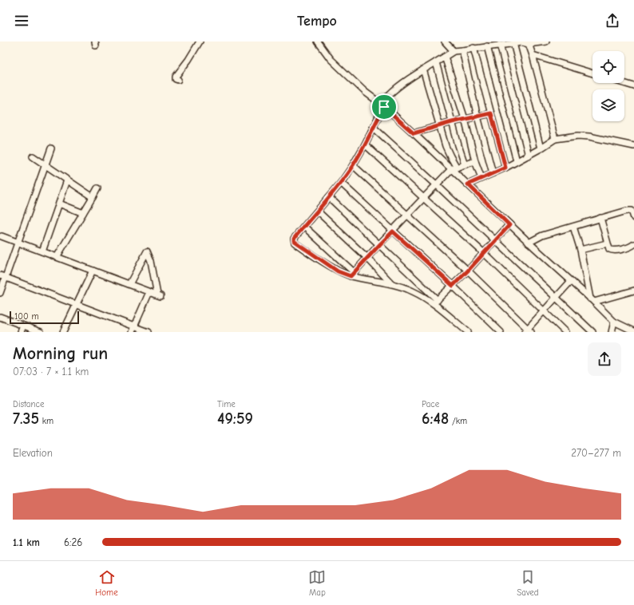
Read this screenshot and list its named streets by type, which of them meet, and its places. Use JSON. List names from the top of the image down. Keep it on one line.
{"scale_bar":"100 m","page":{"header":"Tempo","scale":"100 m","heading":["Morning run","07:03 · 7 × 1.1 km"],"stats":[["Distance","7.35 km"],["Time","49:59"],["Pace","6:48 /km"]],"chart":["Elevation","270–277 m"],"list":[{"name":"1.1 km","note":"6:26"}],"tabs":["Home","Map","Saved"]}}
